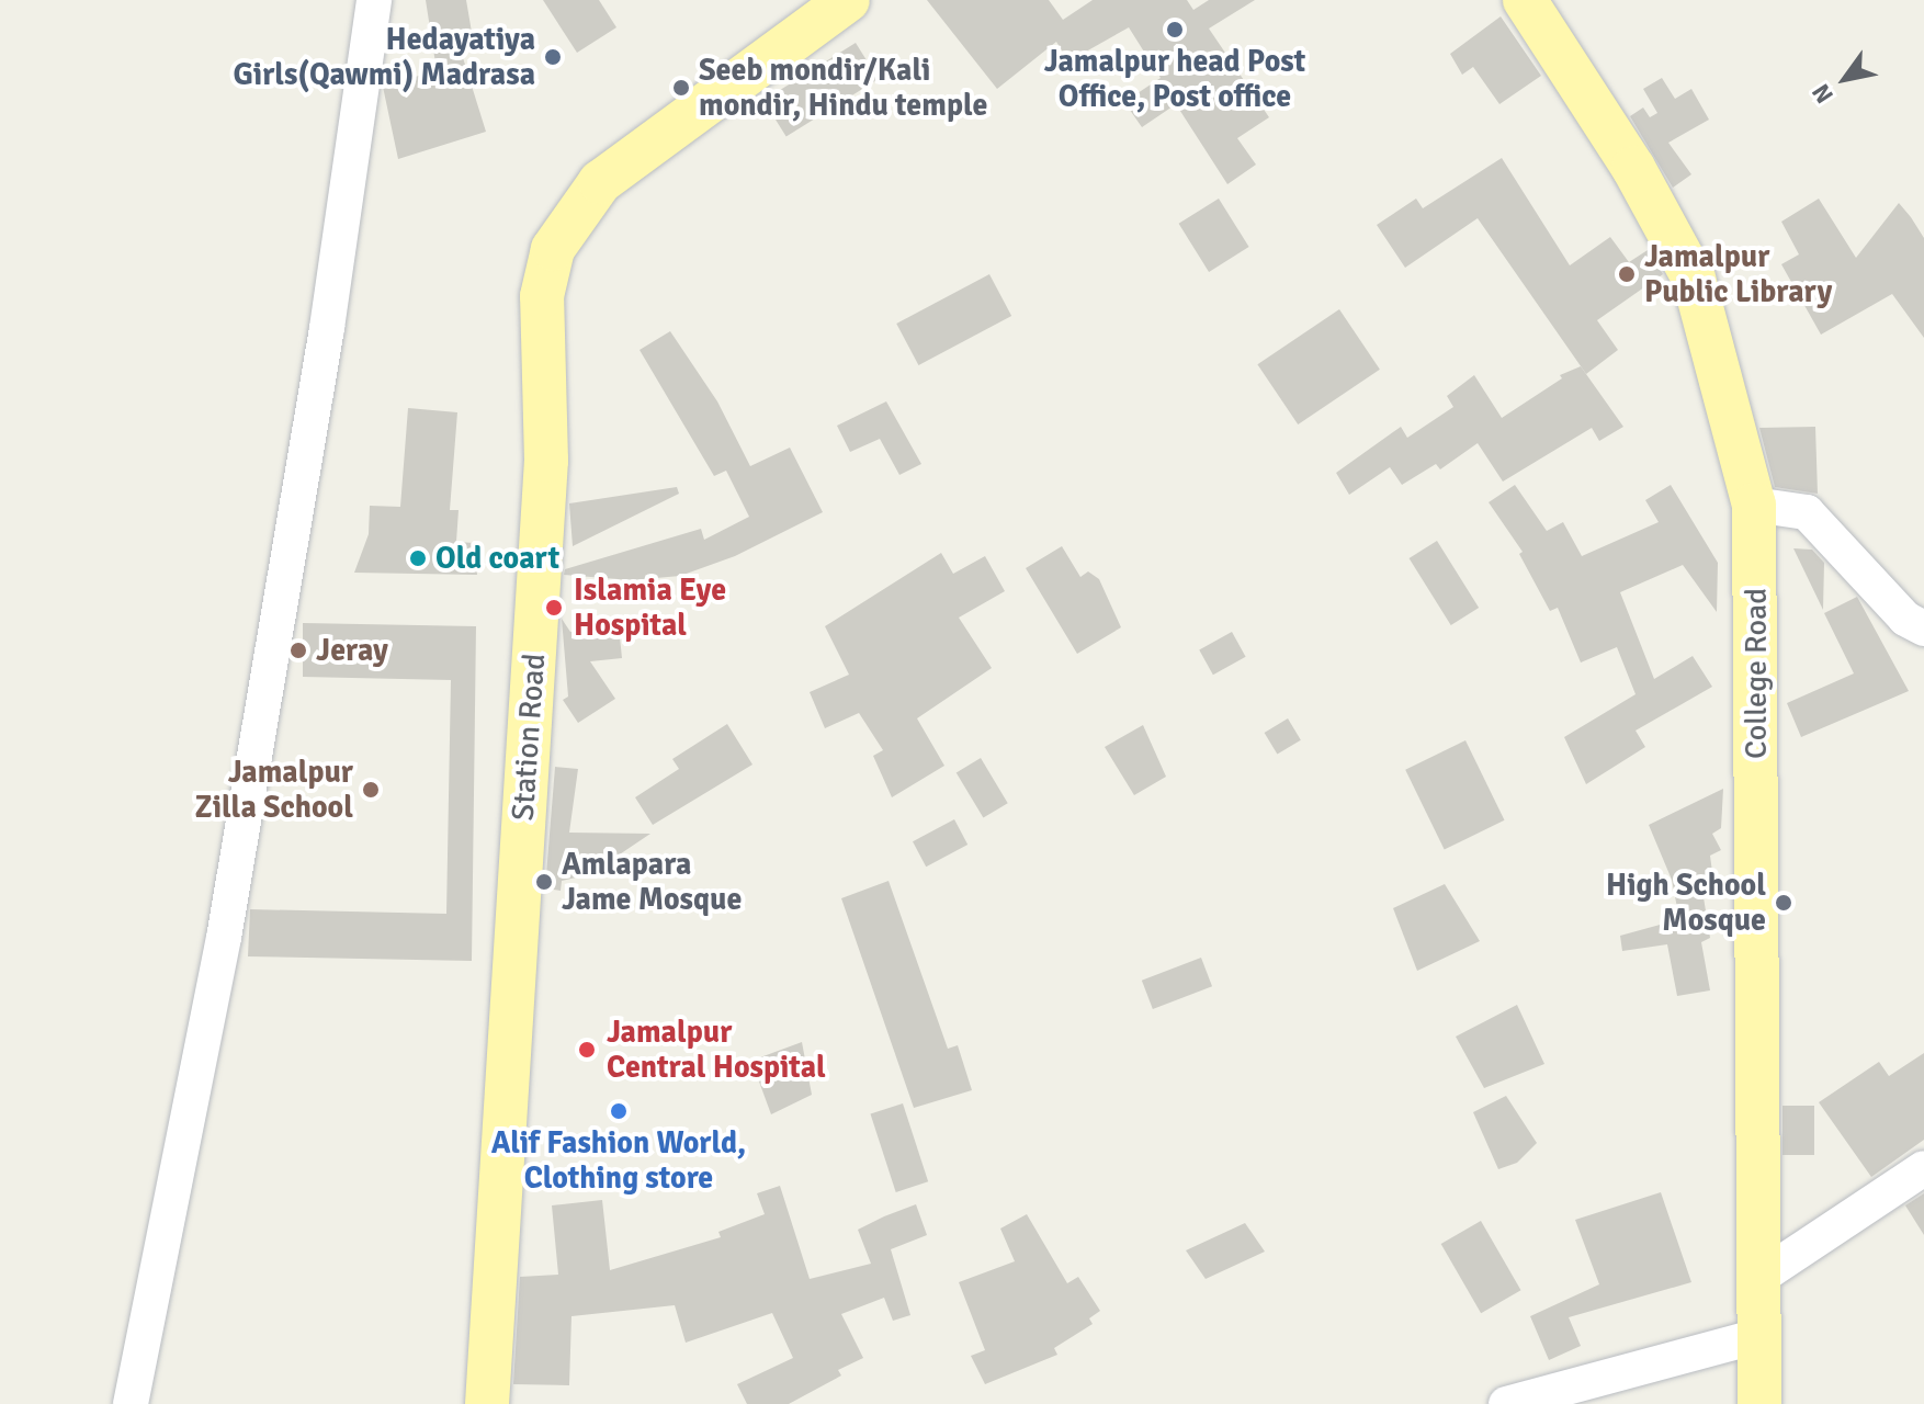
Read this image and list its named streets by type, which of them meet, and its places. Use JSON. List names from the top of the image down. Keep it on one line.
{"streets":{"main road":["College Road","Station Road"]},"places":["Jamalpur head Post Office, Post office","Hedayatiya Girls(Qawmi) Madrasa","Seeb mondir/Kali mondir, Hindu temple","Jamalpur Public Library","Old coart","Islamia Eye Hospital","Jeray","Jamalpur Zilla School","Amlapara Jame Mosque","High School Mosque","Jamalpur Central Hospital","Alif Fashion World, Clothing store"],"north":"bottom left"}
